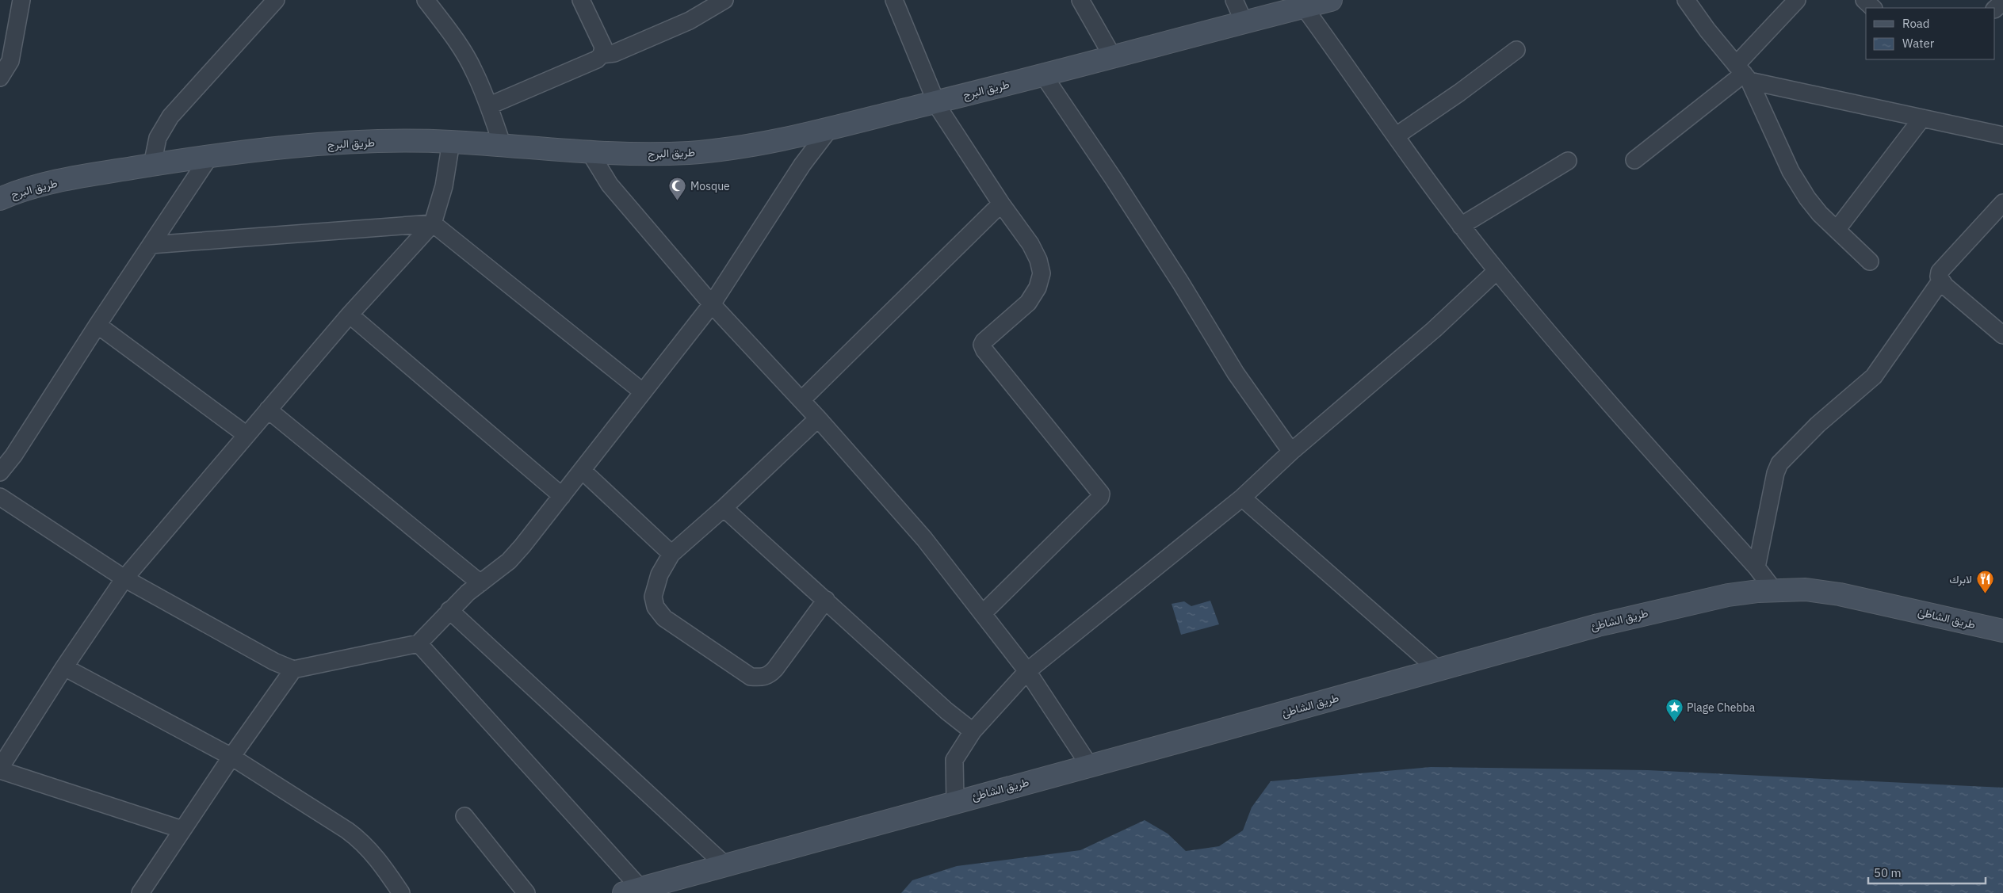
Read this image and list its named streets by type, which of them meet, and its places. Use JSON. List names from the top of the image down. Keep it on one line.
{"streets":{"main road":["طريق البرج","طريق الشاطئ"]},"places":{"mosque":["Mosque"],"restaurant":["لابرك"],"place":["Plage Chebba"]},"legend":["Road","Water"],"scale_bar":"50 m"}
